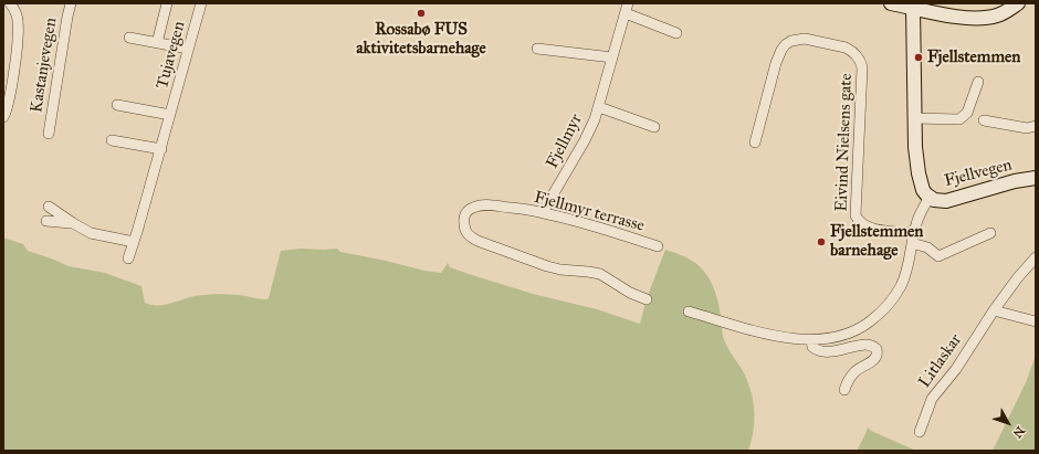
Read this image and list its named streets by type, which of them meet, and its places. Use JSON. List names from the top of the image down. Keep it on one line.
{"streets":{"main road":["Fjellvegen"],"street":["Tujavegen","Kastanjevegen","Fjellmyr","Eivind Nielsens gate","Fjellmyr terrasse","Litlaskar"]},"crossings":[["Fjellmyr","Fjellmyr terrasse"]],"places":["Rossabø FUS aktivitetsbarnehage","Fjellstemmen","Fjellstemmen barnehage"],"north":"bottom right"}
